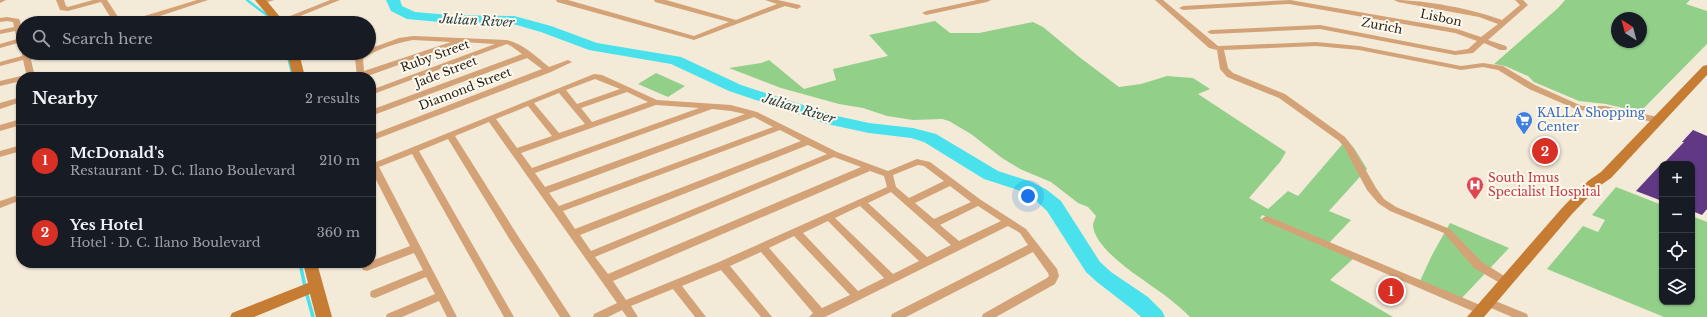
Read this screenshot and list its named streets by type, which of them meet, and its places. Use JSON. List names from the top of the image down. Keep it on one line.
{"streets":{"street":["Lisbon","Zurich","Ruby Street","Jade Street","Diamond Street"]},"crossings":[["Lisbon","Zurich"]],"water":["Julian River"],"places":{"supermarket":["KALLA Shopping Center"],"hospital":["South Imus Specialist Hospital"]},"north":"top left","page":{"search":"Search here","heading":["Nearby","2 results"],"list":[{"mark":"1","name":"McDonald's","note":"Restaurant · D. C. Ilano Boulevard","value":"210 m"},{"mark":"2","name":"Yes Hotel","note":"Hotel · D. C. Ilano Boulevard","value":"360 m"}],"pins":["2","1"],"map_buttons":["+","−"]}}
